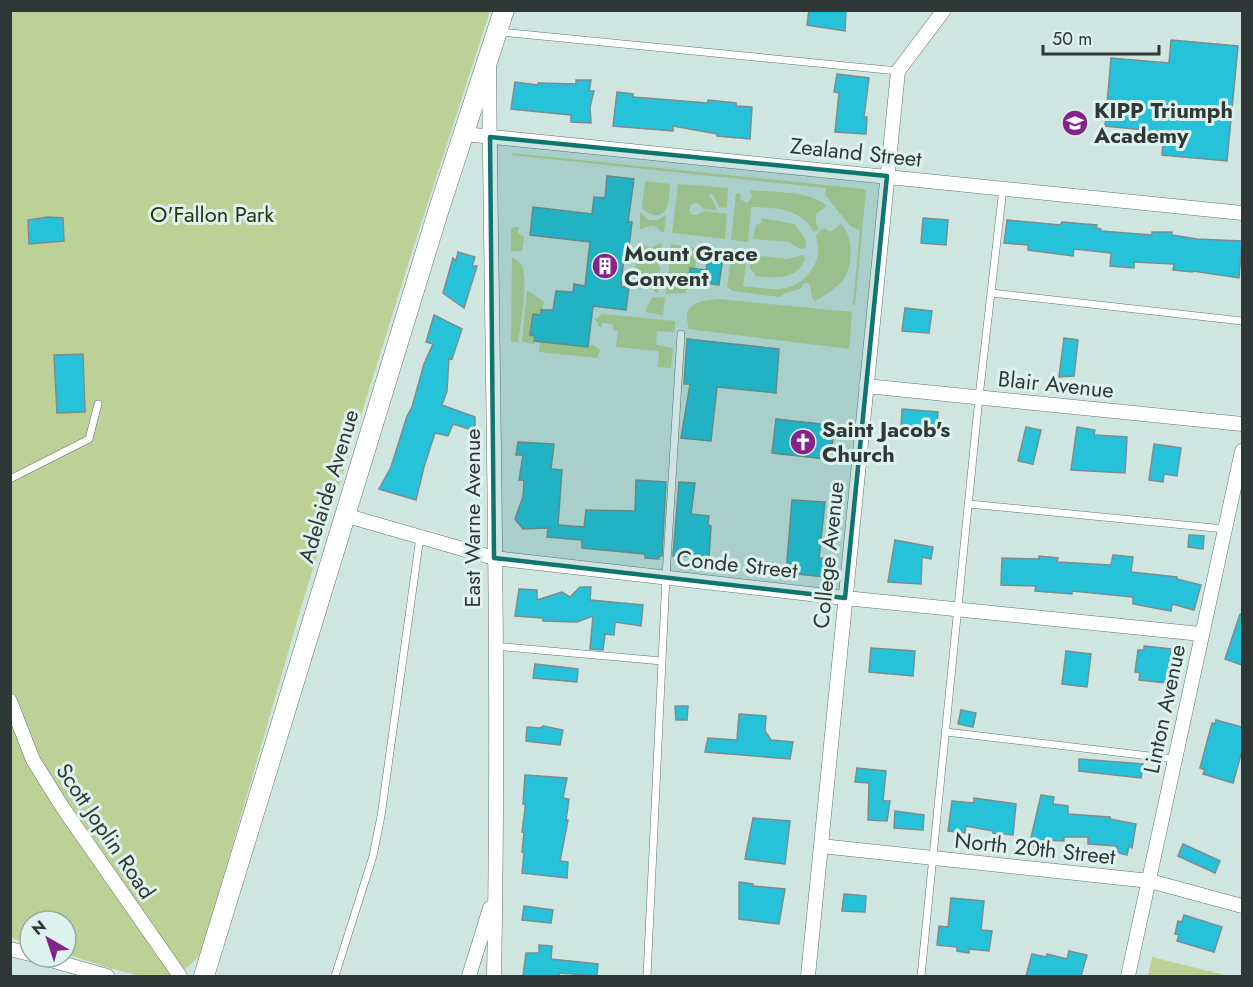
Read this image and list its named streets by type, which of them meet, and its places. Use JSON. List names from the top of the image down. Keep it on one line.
{"streets":{"main road":["Adelaide Avenue"],"street":["Zealand Street","Blair Avenue","East Warne Avenue","College Avenue","Conde Street","Linton Avenue","Scott Joplin Road","North 20th Street"]},"crossings":[["Zealand Street","Adelaide Avenue"],["Zealand Street","East Warne Avenue"],["Zealand Street","College Avenue"],["Blair Avenue","College Avenue"],["Adelaide Avenue","East Warne Avenue"],["Adelaide Avenue","Conde Street"],["East Warne Avenue","Conde Street"],["College Avenue","Conde Street"],["College Avenue","North 20th Street"],["Conde Street","Linton Avenue"],["Linton Avenue","North 20th Street"]],"parks":["O'Fallon Park"],"places":{"school or university":["KIPP Triumph Academy"],"building":["Mount Grace Convent"],"church":["Saint Jacob's Church"]},"scale_bar":"50 m","north":"top left"}
